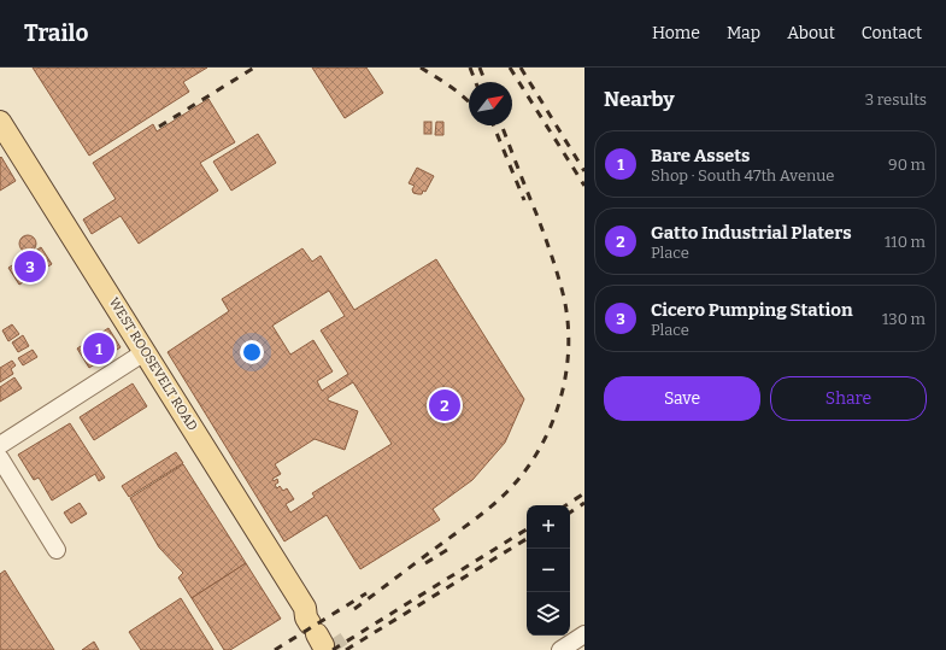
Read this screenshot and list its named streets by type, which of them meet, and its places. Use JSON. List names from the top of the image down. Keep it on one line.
{"streets":{"main road":["WEST ROOSEVELT ROAD"]},"north":"top right","page":{"header":"Trailo","nav":["Home","Map","About","Contact"],"heading":["Nearby","3 results"],"list":[{"mark":"1","name":"Bare Assets","note":"Shop · South 47th Avenue","value":"90 m"},{"mark":"2","name":"Gatto Industrial Platers","note":"Place","value":"110 m"},{"mark":"3","name":"Cicero Pumping Station","note":"Place","value":"130 m"}],"pins":["3","1","2"],"buttons":["Save","Share"],"map_buttons":["+","−"]}}
